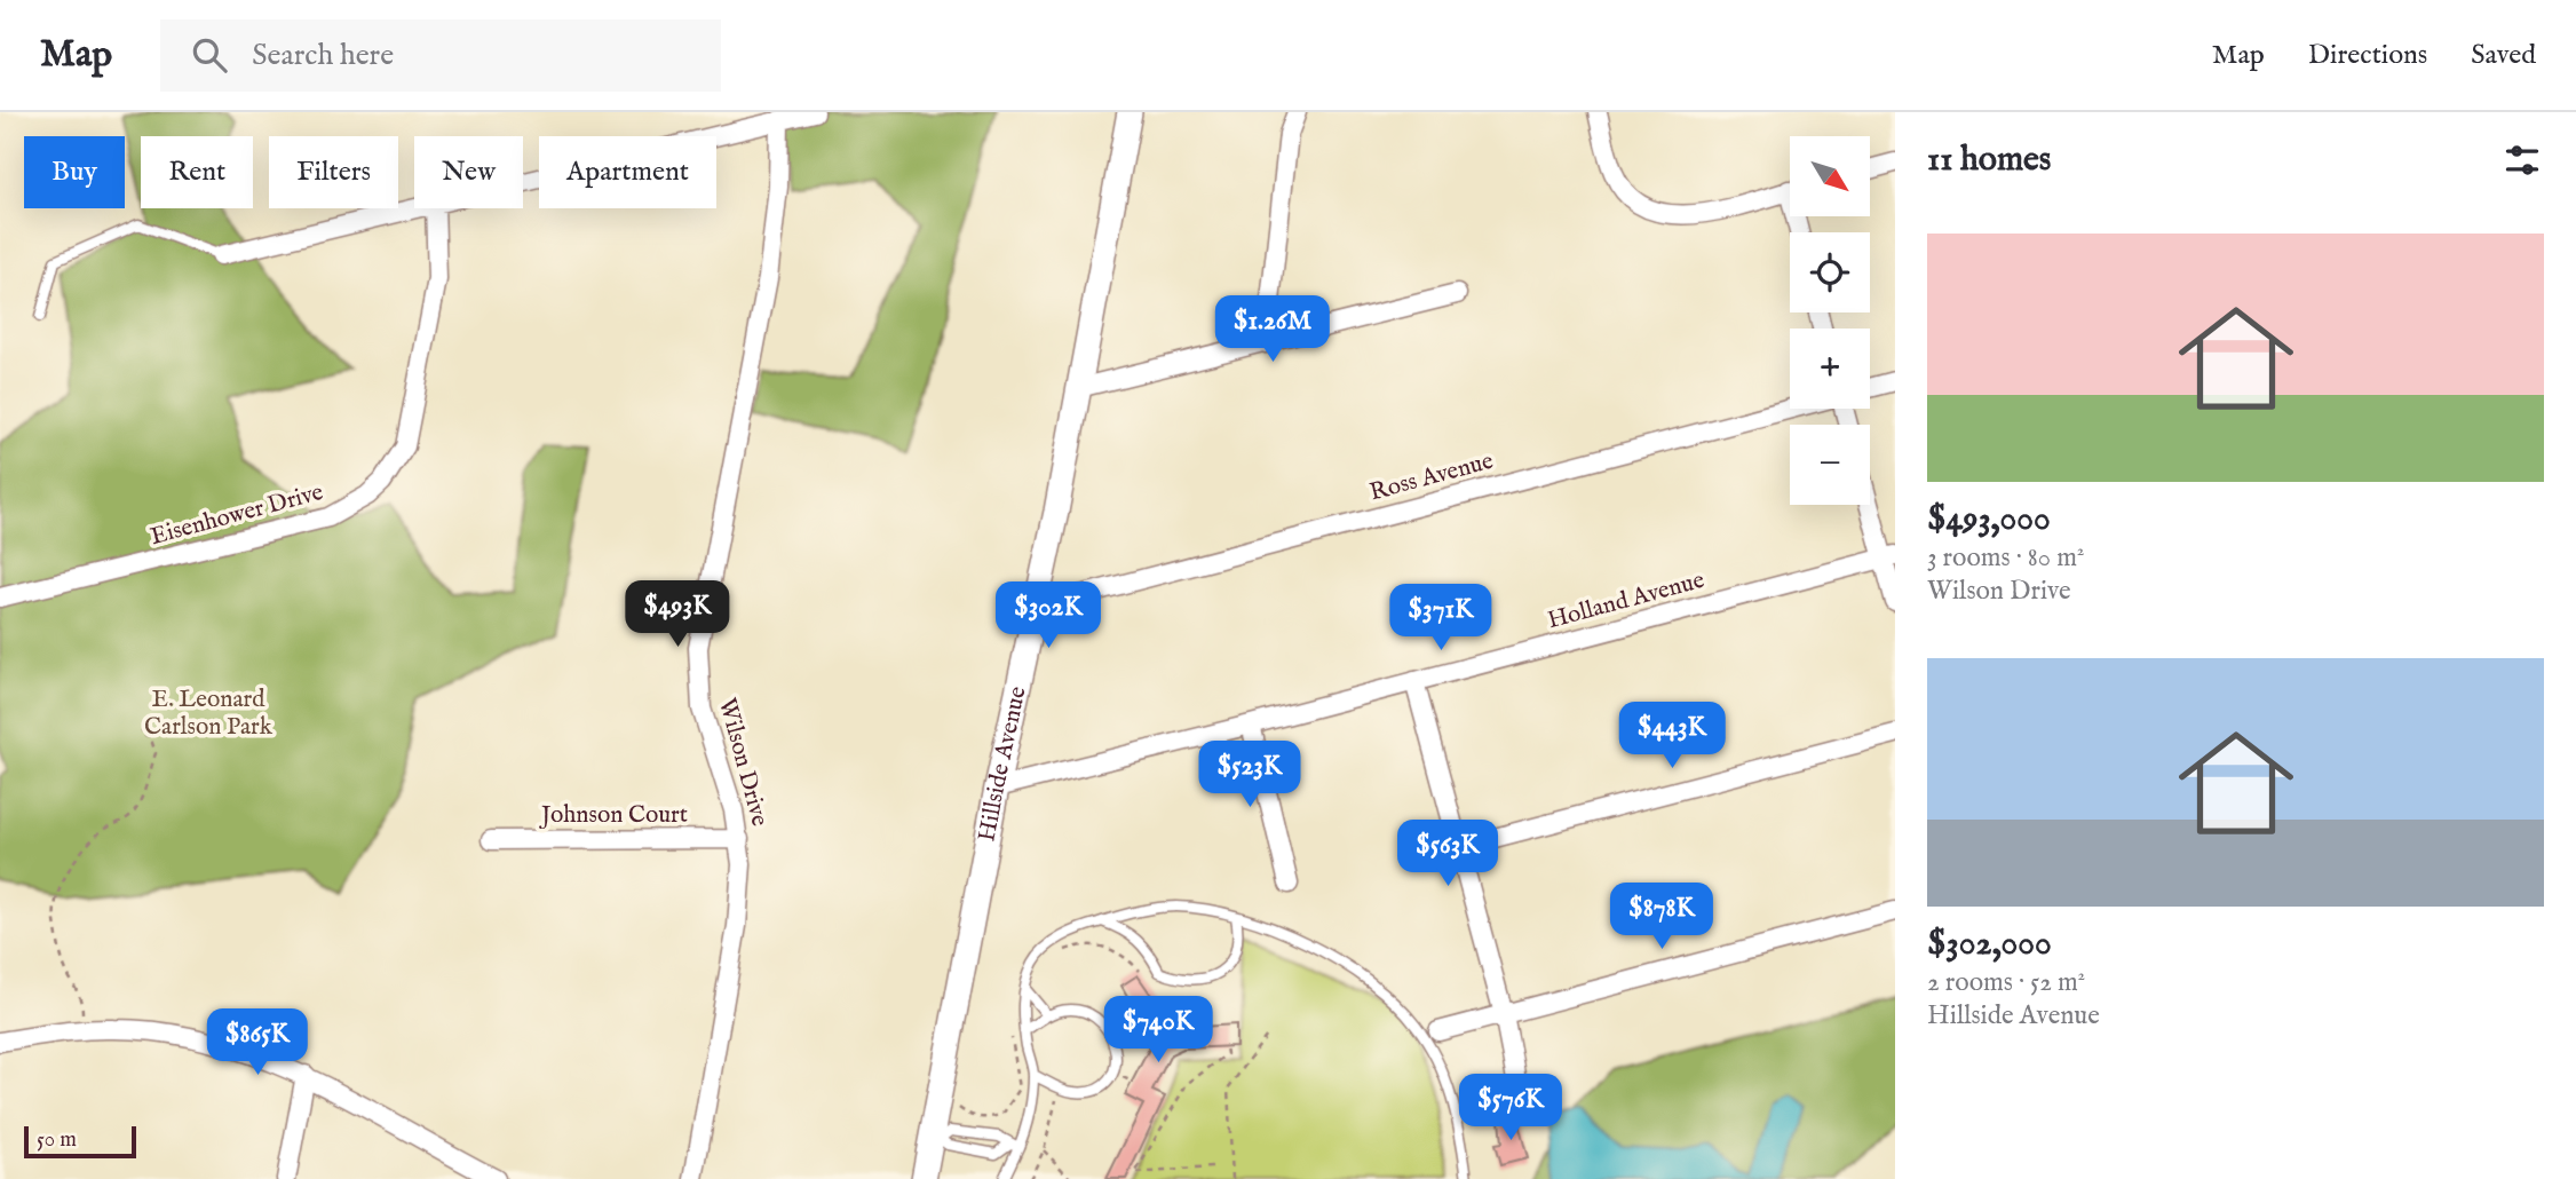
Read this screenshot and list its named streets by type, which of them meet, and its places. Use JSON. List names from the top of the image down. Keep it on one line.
{"streets":{"main road":["Hillside Avenue"],"street":["Ross Avenue","Eisenhower Drive","Holland Avenue","Wilson Drive","Johnson Court"]},"crossings":[["Ross Avenue","Hillside Avenue"],["Holland Avenue","Hillside Avenue"],["Wilson Drive","Johnson Court"]],"parks":["E. Leonard Carlson Park"],"scale_bar":"50 m","north":"bottom right","page":{"header":"Map","search":"Search here","nav":["Map","Directions","Saved"],"heading":"11 homes","map_buttons":["+","−"],"chip":["Buy","Rent","Filters","New","Apartment"],"list":[{"name":"$493,000","note":"3 rooms · 80 m² · Wilson Drive"},{"name":"$302,000","note":"2 rooms · 52 m² · Hillside Avenue"}],"price":["$1.26M","$493K","$302K","$371K","$443K","$523K","$563K","$878K","$740K","$865K","$576K"],"scale":"50 m"}}
